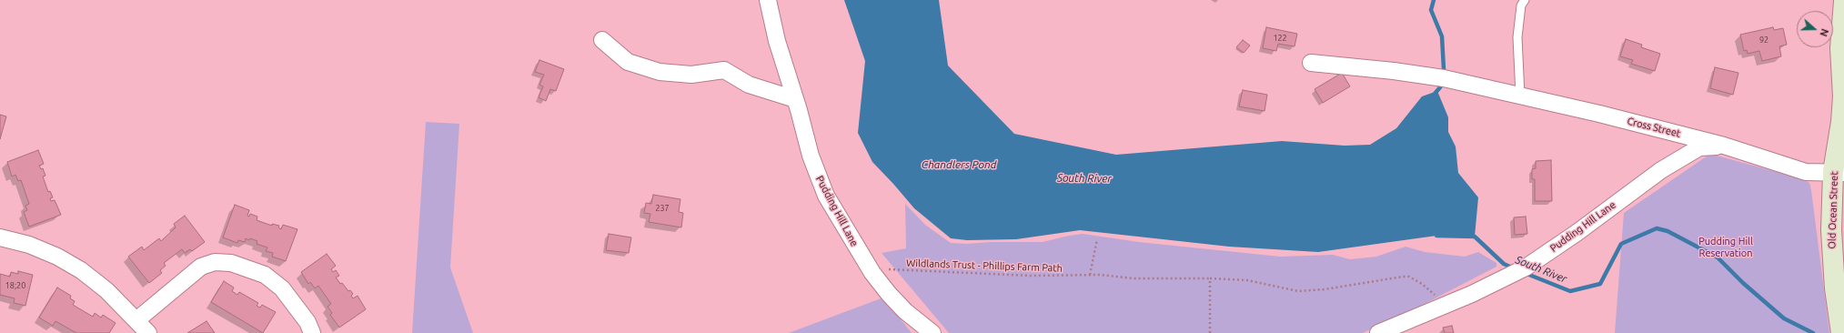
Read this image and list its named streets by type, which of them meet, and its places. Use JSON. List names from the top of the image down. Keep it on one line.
{"streets":{"main road":["Old Ocean Street"],"street":["Cross Street","Pudding Hill Lane"],"path":["Wildlands Trust - Phillips Farm Path"]},"crossings":[["Cross Street","Old Ocean Street"],["Cross Street","Pudding Hill Lane"]],"water":["Chandlers Pond","South River"],"parks":["Pudding Hill Reservation"],"house_numbers":["122","92","237","18;20"],"north":"right"}
